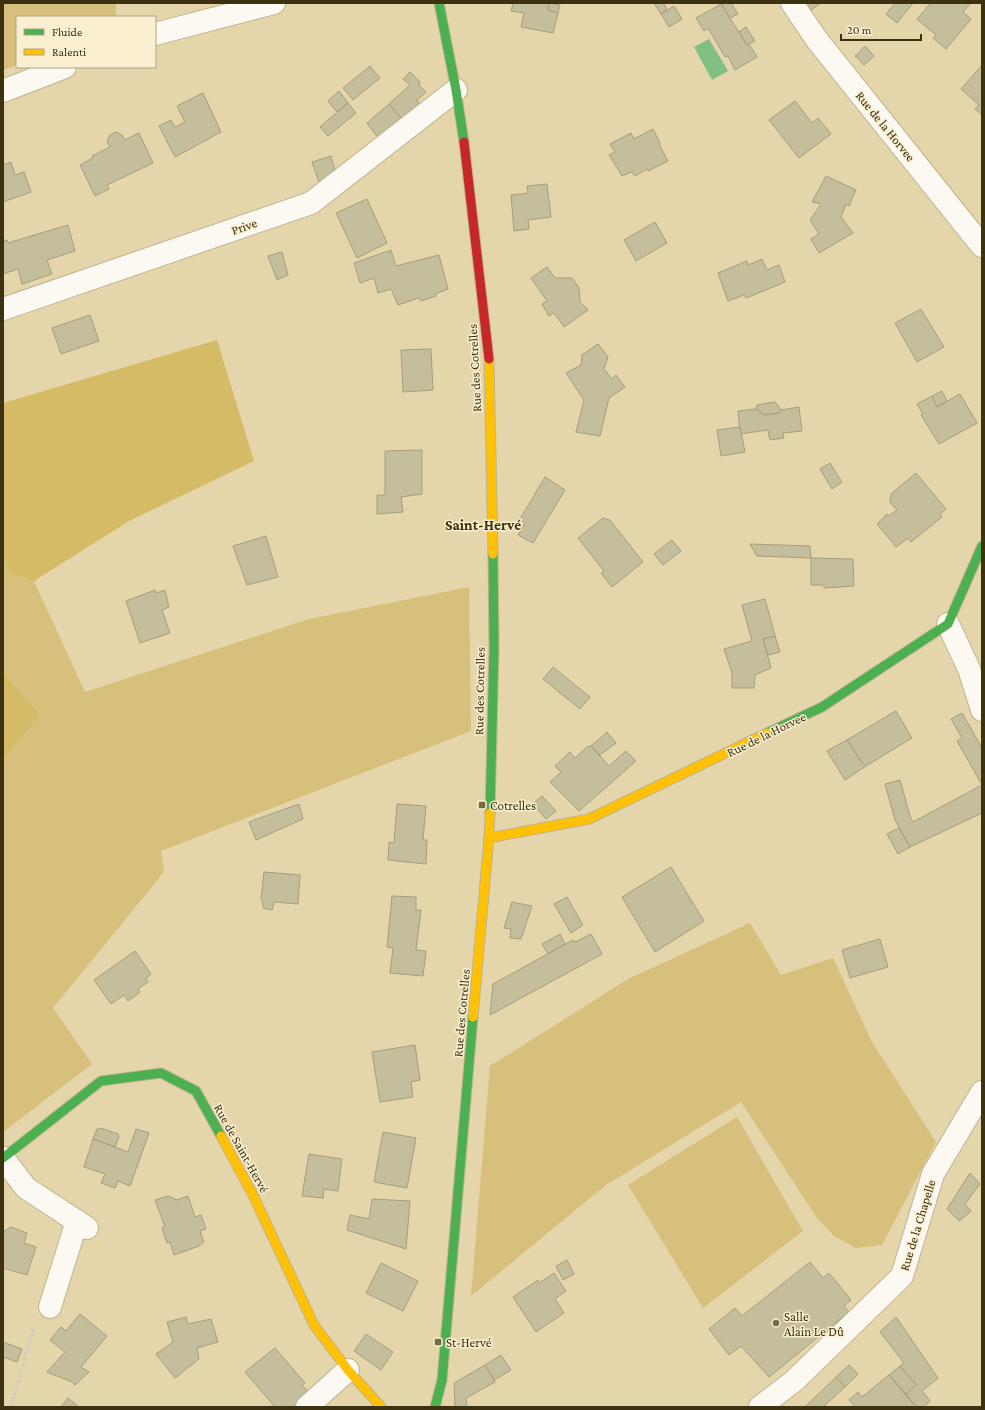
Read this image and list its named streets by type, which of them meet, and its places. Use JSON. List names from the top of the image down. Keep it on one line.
{"streets":{"street":["Rue de la Horvee","Prive","Rue des Cotrelles","Rue de Saint-Hervé","Rue de la Chapelle"]},"crossings":[["Rue de la Horvee","Rue des Cotrelles"],["Prive","Rue des Cotrelles"]],"districts":["Saint-Hervé"],"places":{"transit":["Cotrelles","St-Hervé"],"other":["Salle Alain Le Dû"]},"legend":["Fluide","Ralenti"],"scale_bar":"20 m"}
